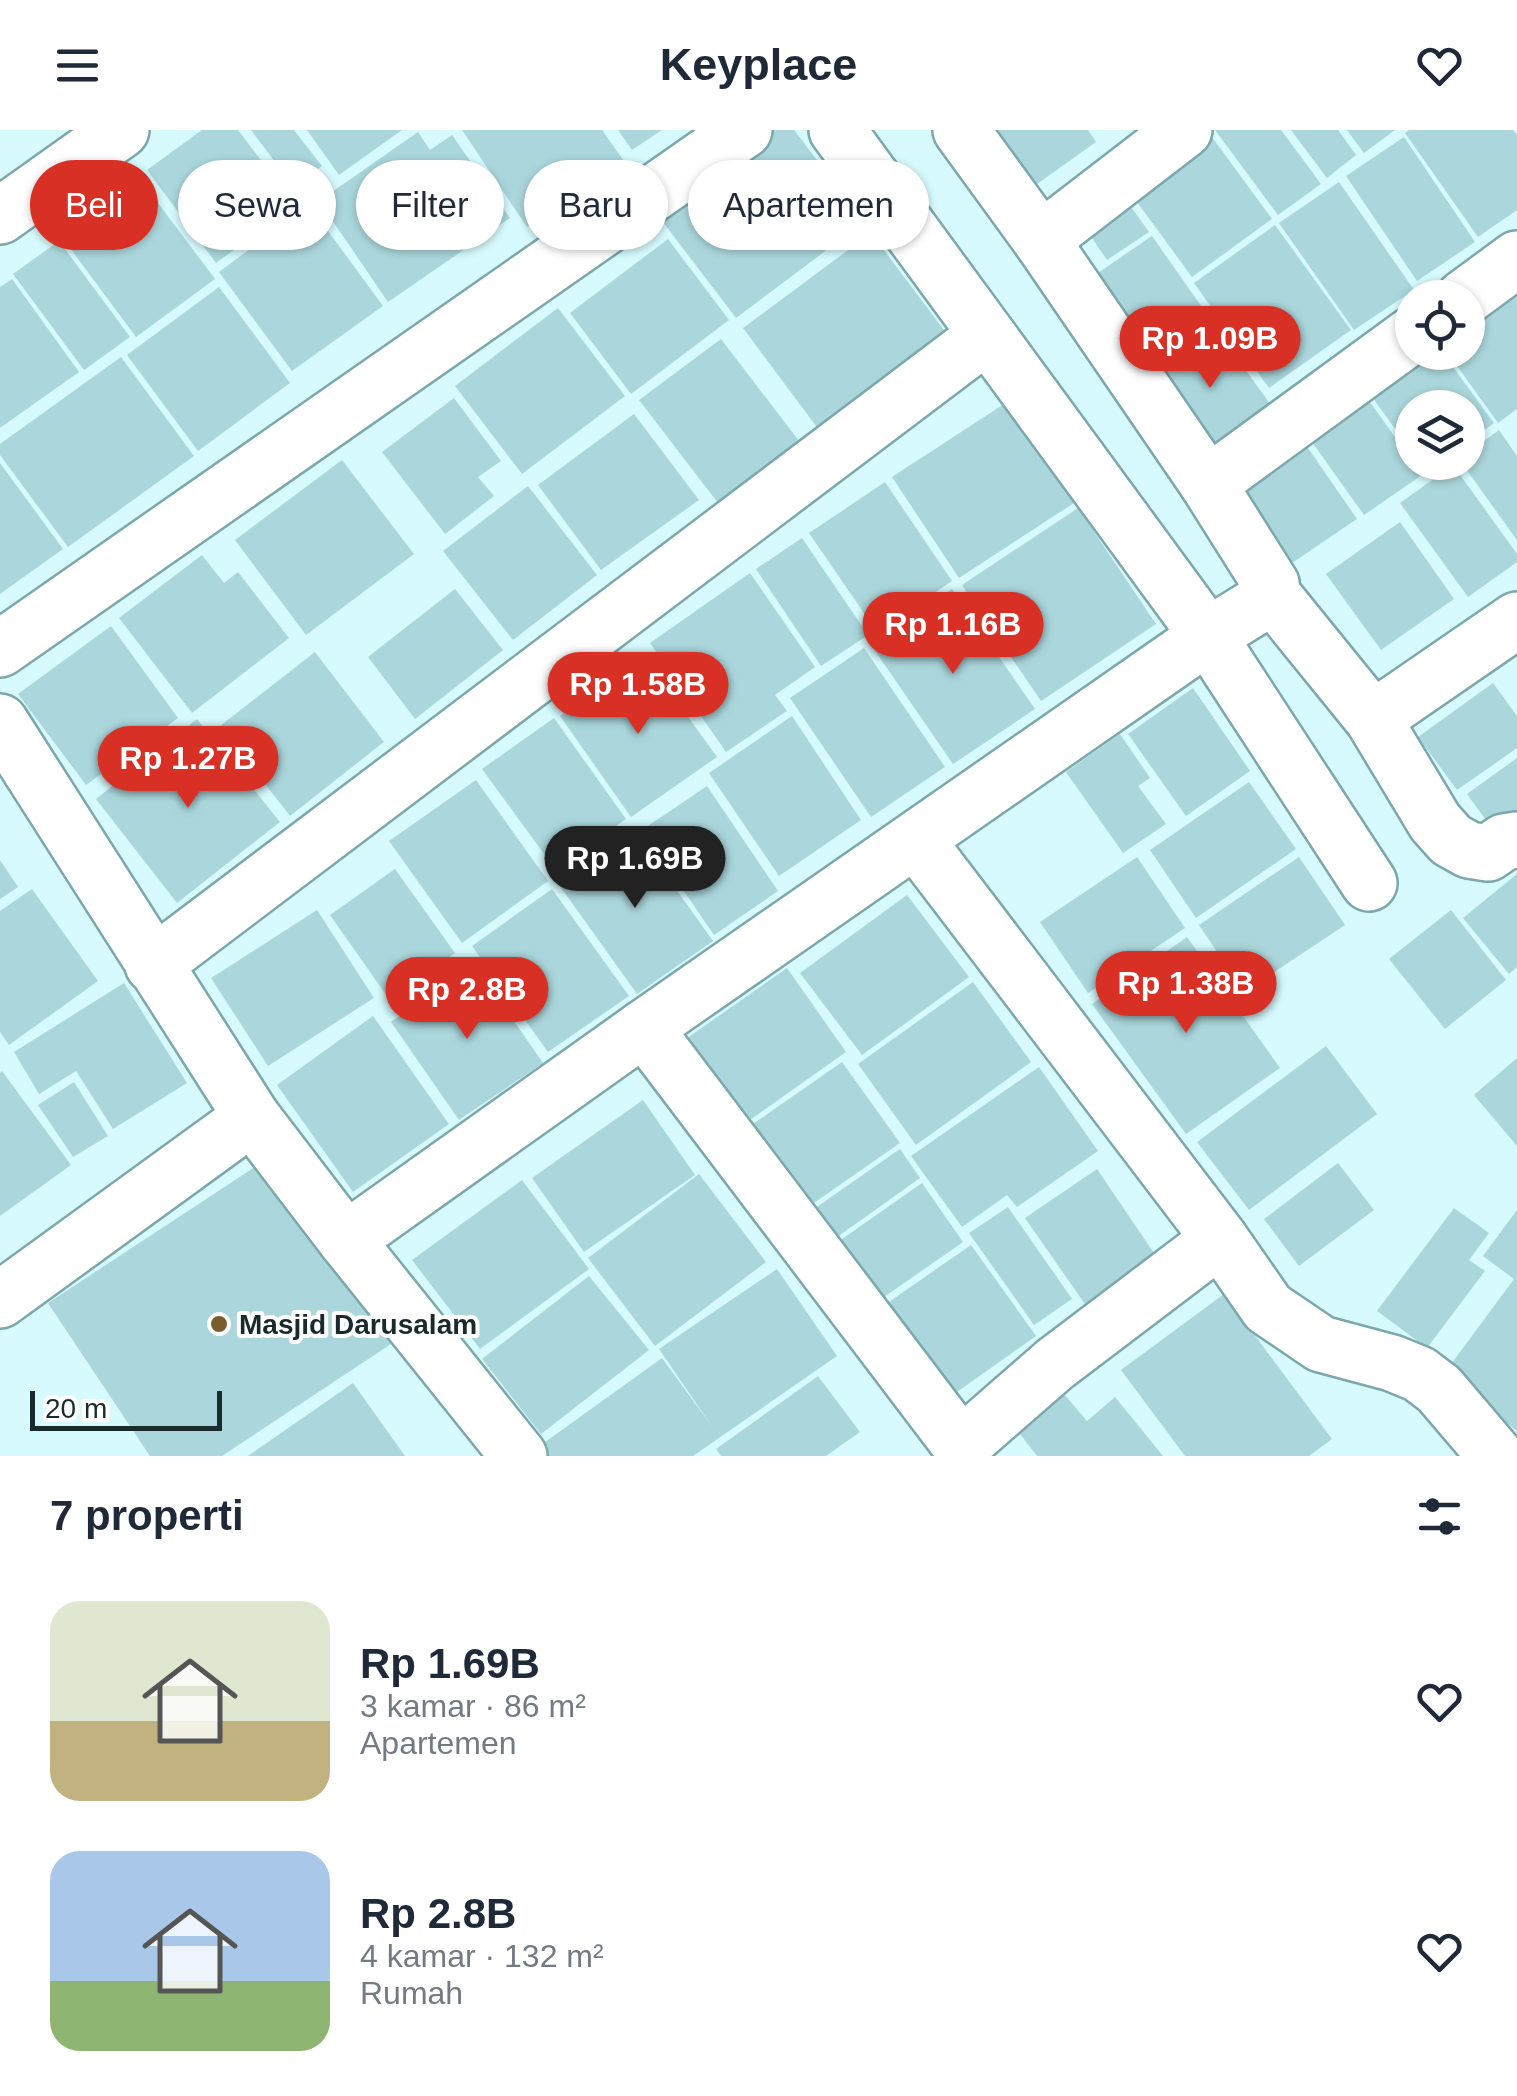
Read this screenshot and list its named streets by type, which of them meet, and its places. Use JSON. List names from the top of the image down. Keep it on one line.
{"places":["Masjid Darusalam"],"scale_bar":"20 m","page":{"header":"Keyplace","chip":["Beli","Sewa","Filter","Baru","Apartemen"],"price":["Rp 1.09B","Rp 1.16B","Rp 1.58B","Rp 1.27B","Rp 1.69B","Rp 1.38B","Rp 2.8B"],"scale":"20 m","heading":"7 properti","list":[{"name":"Rp 1.69B","note":"3 kamar · 86 m² · Apartemen"},{"name":"Rp 2.8B","note":"4 kamar · 132 m² · Rumah"}]}}
